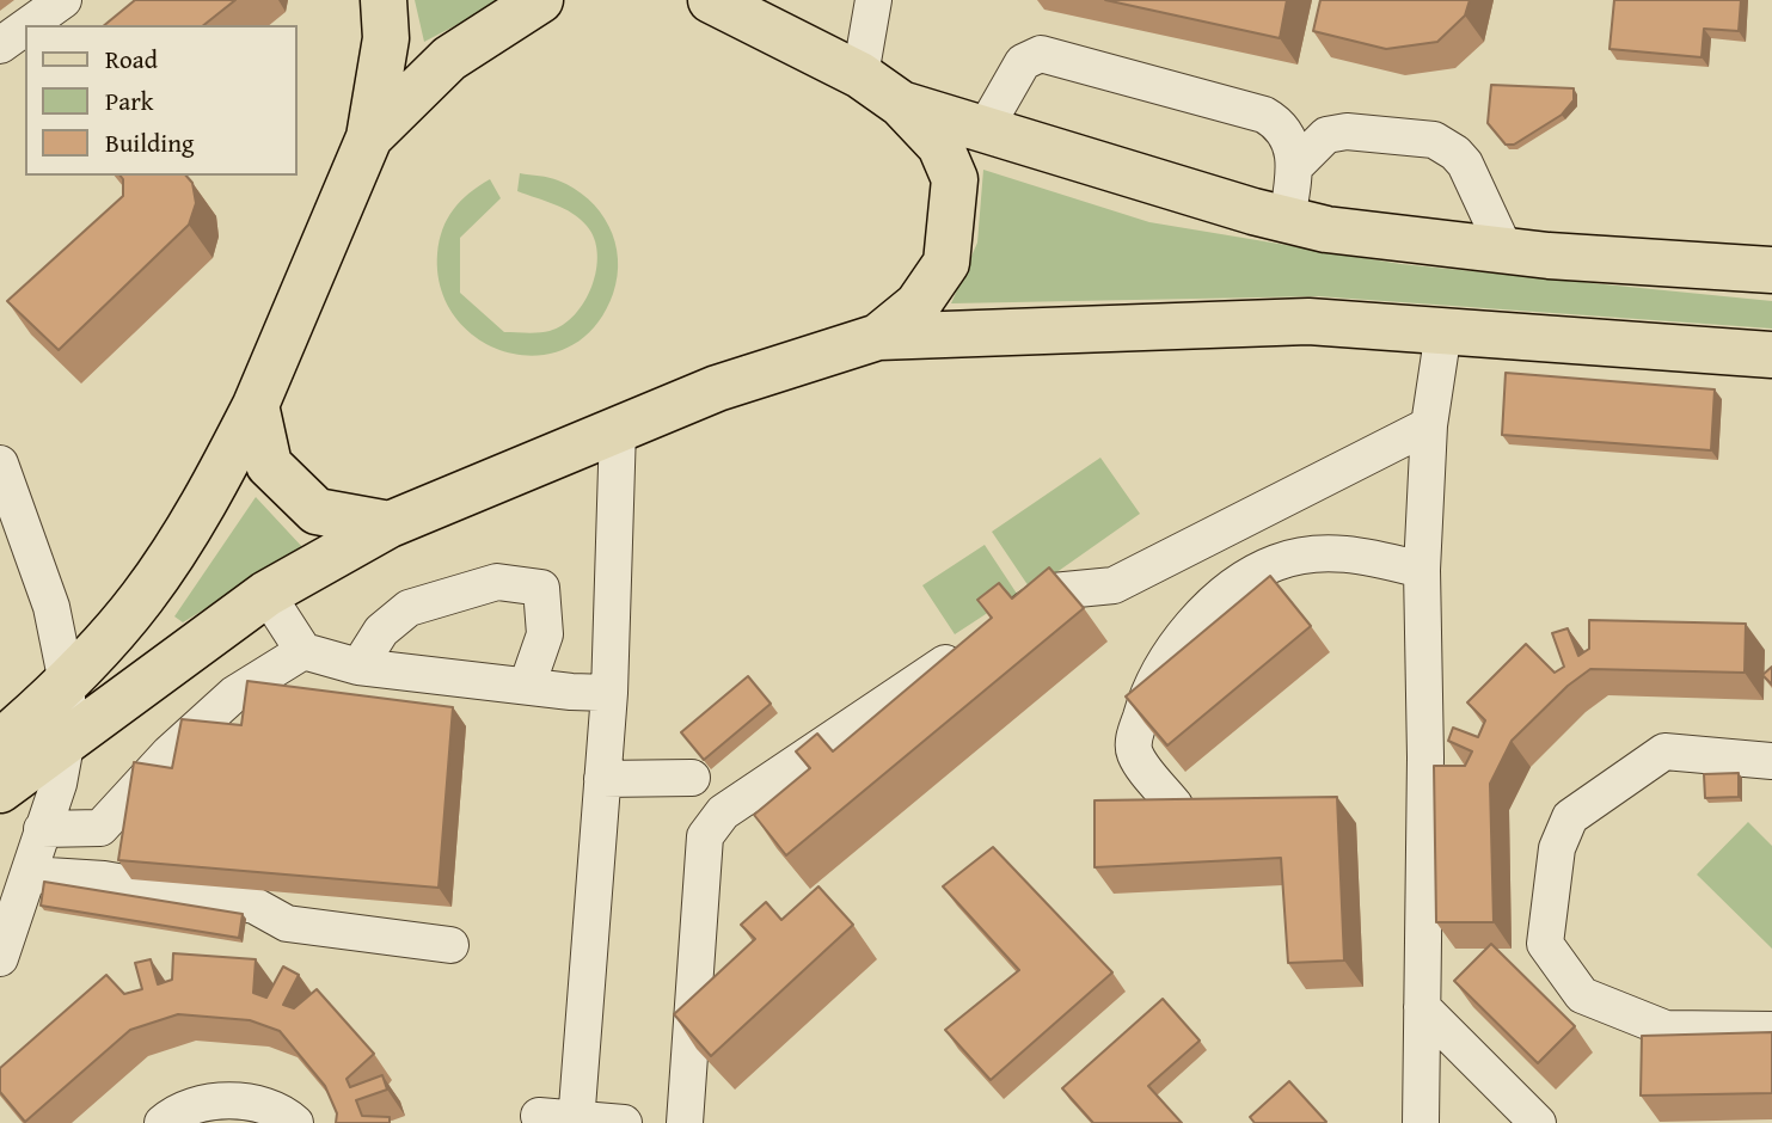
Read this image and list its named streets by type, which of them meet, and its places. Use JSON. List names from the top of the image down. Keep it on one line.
{"legend":["Road","Park","Building"]}
